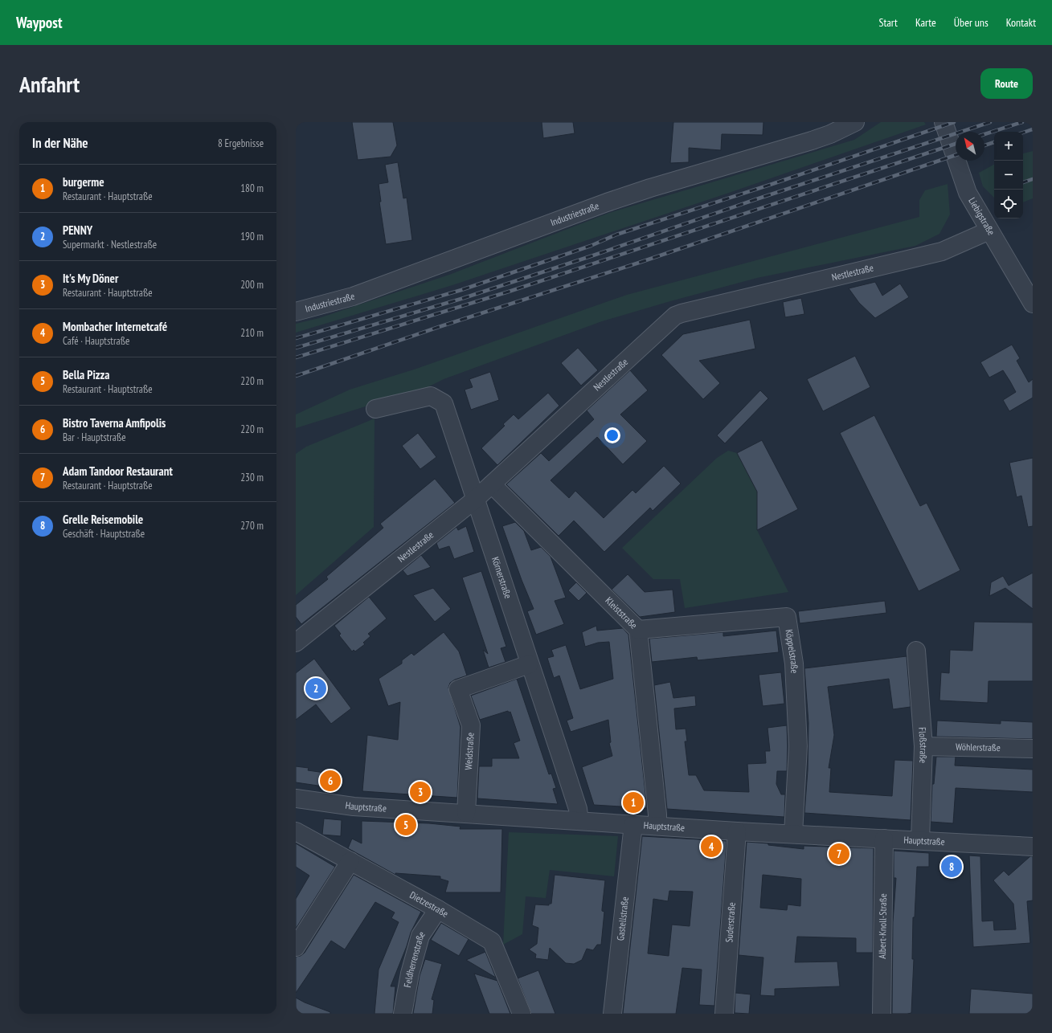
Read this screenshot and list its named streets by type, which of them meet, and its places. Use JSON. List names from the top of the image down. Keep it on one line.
{"streets":{"street":["Industriestraße","Liebigstraße","Nestlestraße","Körnerstraße","Kleiststraße","Köppelstraße","Floßstraße","Wöhlerstraße","Weidstraße","Hauptstraße","Dietzestraße","Gastellstraße","Suderstraße","Albert-Knoll-Straße","Feldherrenstraße"]},"crossings":[["Liebigstraße","Nestlestraße"],["Nestlestraße","Körnerstraße"],["Nestlestraße","Kleiststraße"],["Körnerstraße","Weidstraße"],["Körnerstraße","Hauptstraße"],["Kleiststraße","Köppelstraße"],["Kleiststraße","Hauptstraße"],["Köppelstraße","Hauptstraße"],["Floßstraße","Wöhlerstraße"],["Floßstraße","Hauptstraße"],["Weidstraße","Hauptstraße"],["Hauptstraße","Gastellstraße"],["Hauptstraße","Suderstraße"],["Hauptstraße","Albert-Knoll-Straße"],["Dietzestraße","Feldherrenstraße"]],"north":"top left","page":{"header":"Waypost","nav":["Start","Karte","Über uns","Kontakt"],"buttons":"Route","title":"Anfahrt","heading":["In der Nähe","8 Ergebnisse"],"map_buttons":["+","−"],"list":[{"mark":"1","name":"burgerme","note":"Restaurant · Hauptstraße","value":"180 m"},{"mark":"2","name":"PENNY","note":"Supermarkt · Nestlestraße","value":"190 m"},{"mark":"3","name":"It's My Döner","note":"Restaurant · Hauptstraße","value":"200 m"},{"mark":"4","name":"Mombacher Internetcafé","note":"Café · Hauptstraße","value":"210 m"},{"mark":"5","name":"Bella Pizza","note":"Restaurant · Hauptstraße","value":"220 m"},{"mark":"6","name":"Bistro Taverna Amfipolis","note":"Bar · Hauptstraße","value":"220 m"},{"mark":"7","name":"Adam Tandoor Restaurant","note":"Restaurant · Hauptstraße","value":"230 m"},{"mark":"8","name":"Grelle Reisemobile","note":"Geschäft · Hauptstraße","value":"270 m"}],"pins":["2","6","3","1","5","4","7","8"]}}
